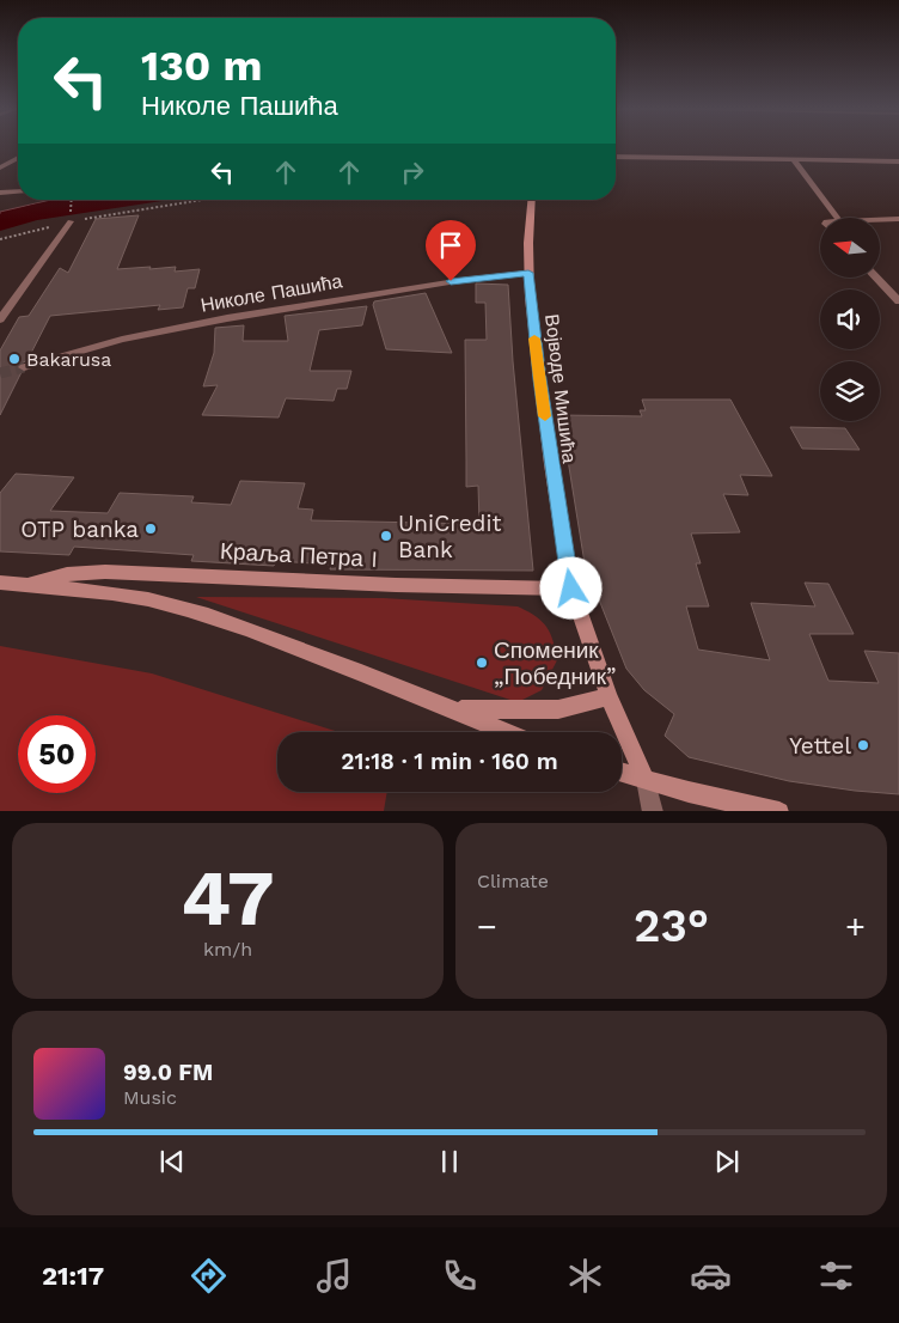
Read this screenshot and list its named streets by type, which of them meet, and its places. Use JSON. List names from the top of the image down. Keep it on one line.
{"streets":{"main road":["Војводе Мишића","Краља Петра I"],"street":["Николе Пашића"]},"crossings":[["Николе Пашића","Војводе Мишића"],["Војводе Мишића","Краља Петра I"]],"places":["Bakarusa","OTP banka","UniCredit Bank","Споменик „Победник”","Yettel"],"north":"left","page":{"turn":["130 m","Николе Пашића"],"limit":"50","trip":"21:18 · 1 min · 160 m","tile":[["47","km/h"],"Climate"],"heat":["−","23°","+"],"song":["99.0 FM","Music"],"tabs":"21:17"}}
